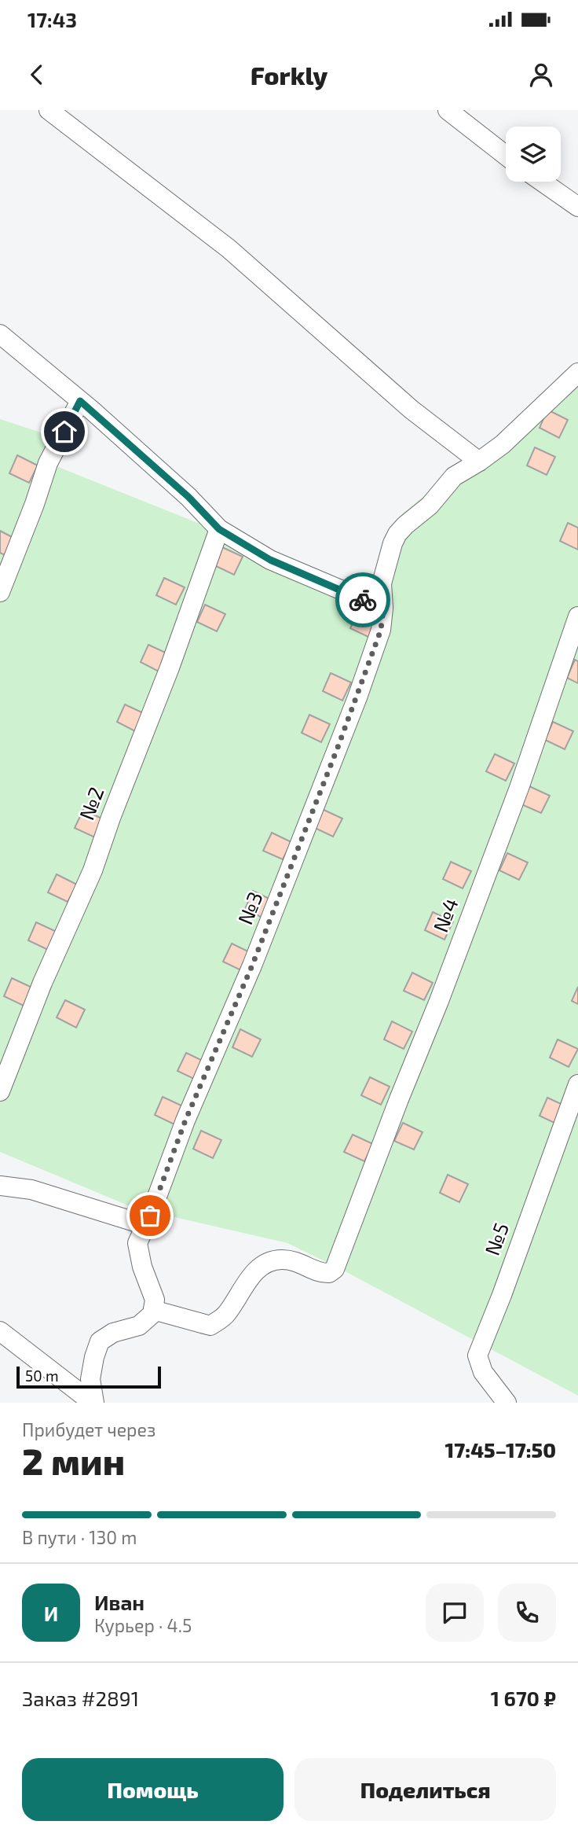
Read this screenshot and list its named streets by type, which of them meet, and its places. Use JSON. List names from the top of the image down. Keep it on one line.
{"streets":{"street":["№2","№3","№4","№5"]},"crossings":[["№3","№4"]],"scale_bar":"50 m","page":{"status":"17:43","header":"Forkly","scale":"50 m","heading":["2 мин","Прибудет через","17:45–17:50"],"panel":["Иван","Курьер · 4.5","Заказ #2891","1 670 ₽"],"bar":"В пути · 130 m","round":"И","buttons":["Помощь","Поделиться"]}}
